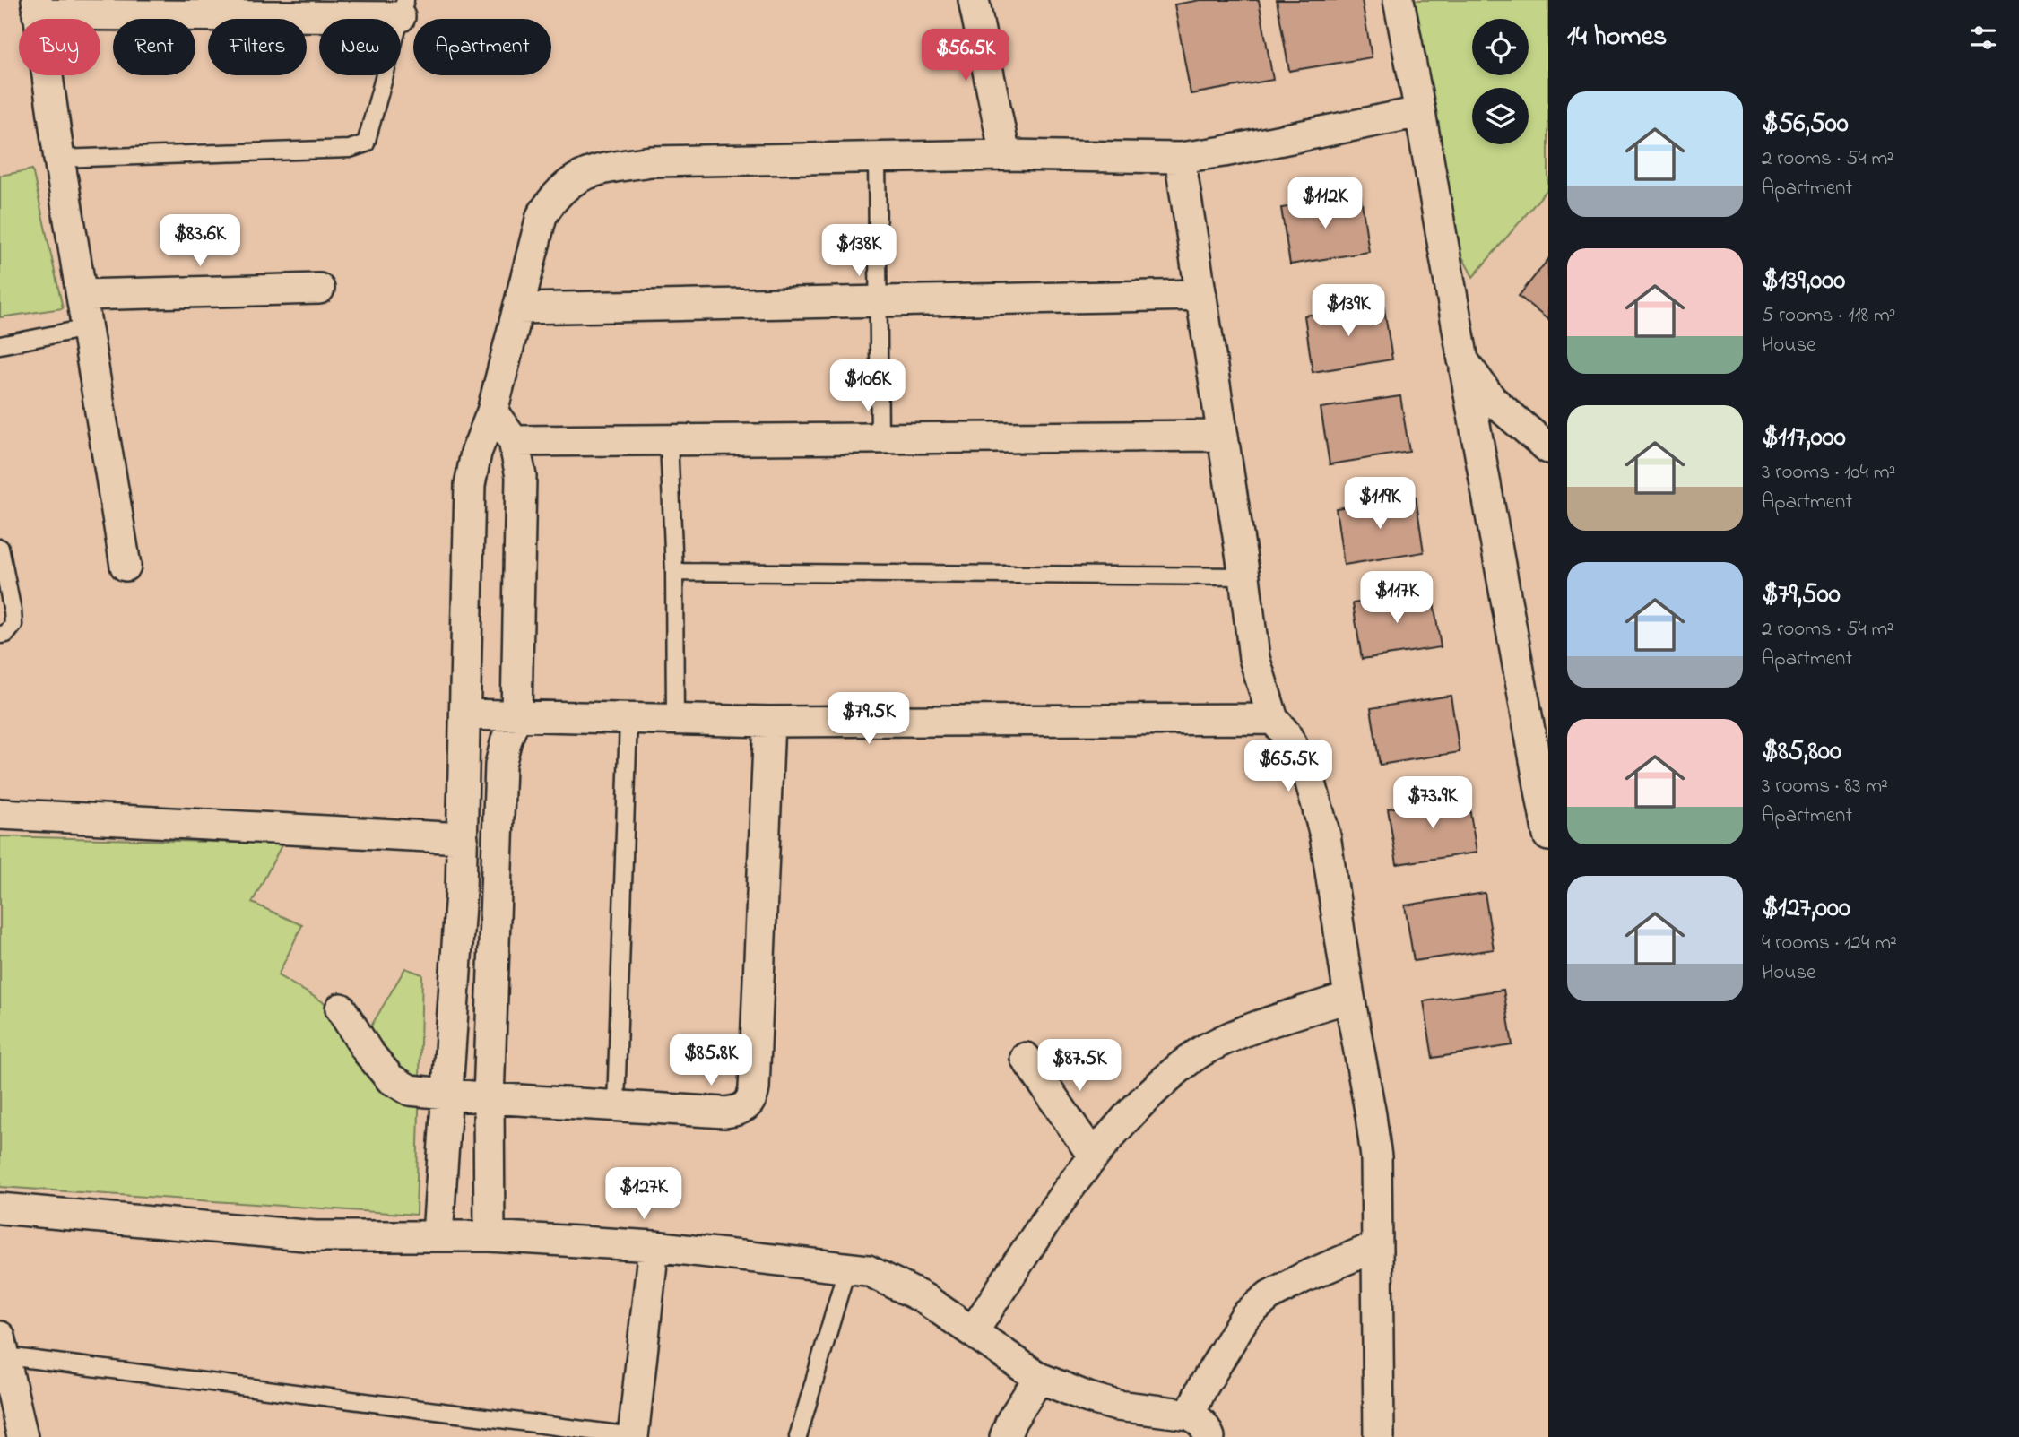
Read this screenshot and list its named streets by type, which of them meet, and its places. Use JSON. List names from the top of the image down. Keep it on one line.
{"page":{"heading":"14 homes","chip":["Buy","Rent","Filters","New","Apartment"],"price":["$56.5K","$112K","$83.6K","$138K","$139K","$106K","$119K","$117K","$79.5K","$65.5K","$73.9K","$85.8K","$87.5K","$127K"],"list":[{"name":"$56,500","note":"2 rooms · 54 m² · Apartment"},{"name":"$139,000","note":"5 rooms · 118 m² · House"},{"name":"$117,000","note":"3 rooms · 104 m² · Apartment"},{"name":"$79,500","note":"2 rooms · 54 m² · Apartment"},{"name":"$85,800","note":"3 rooms · 83 m² · Apartment"},{"name":"$127,000","note":"4 rooms · 124 m² · House"}]}}
